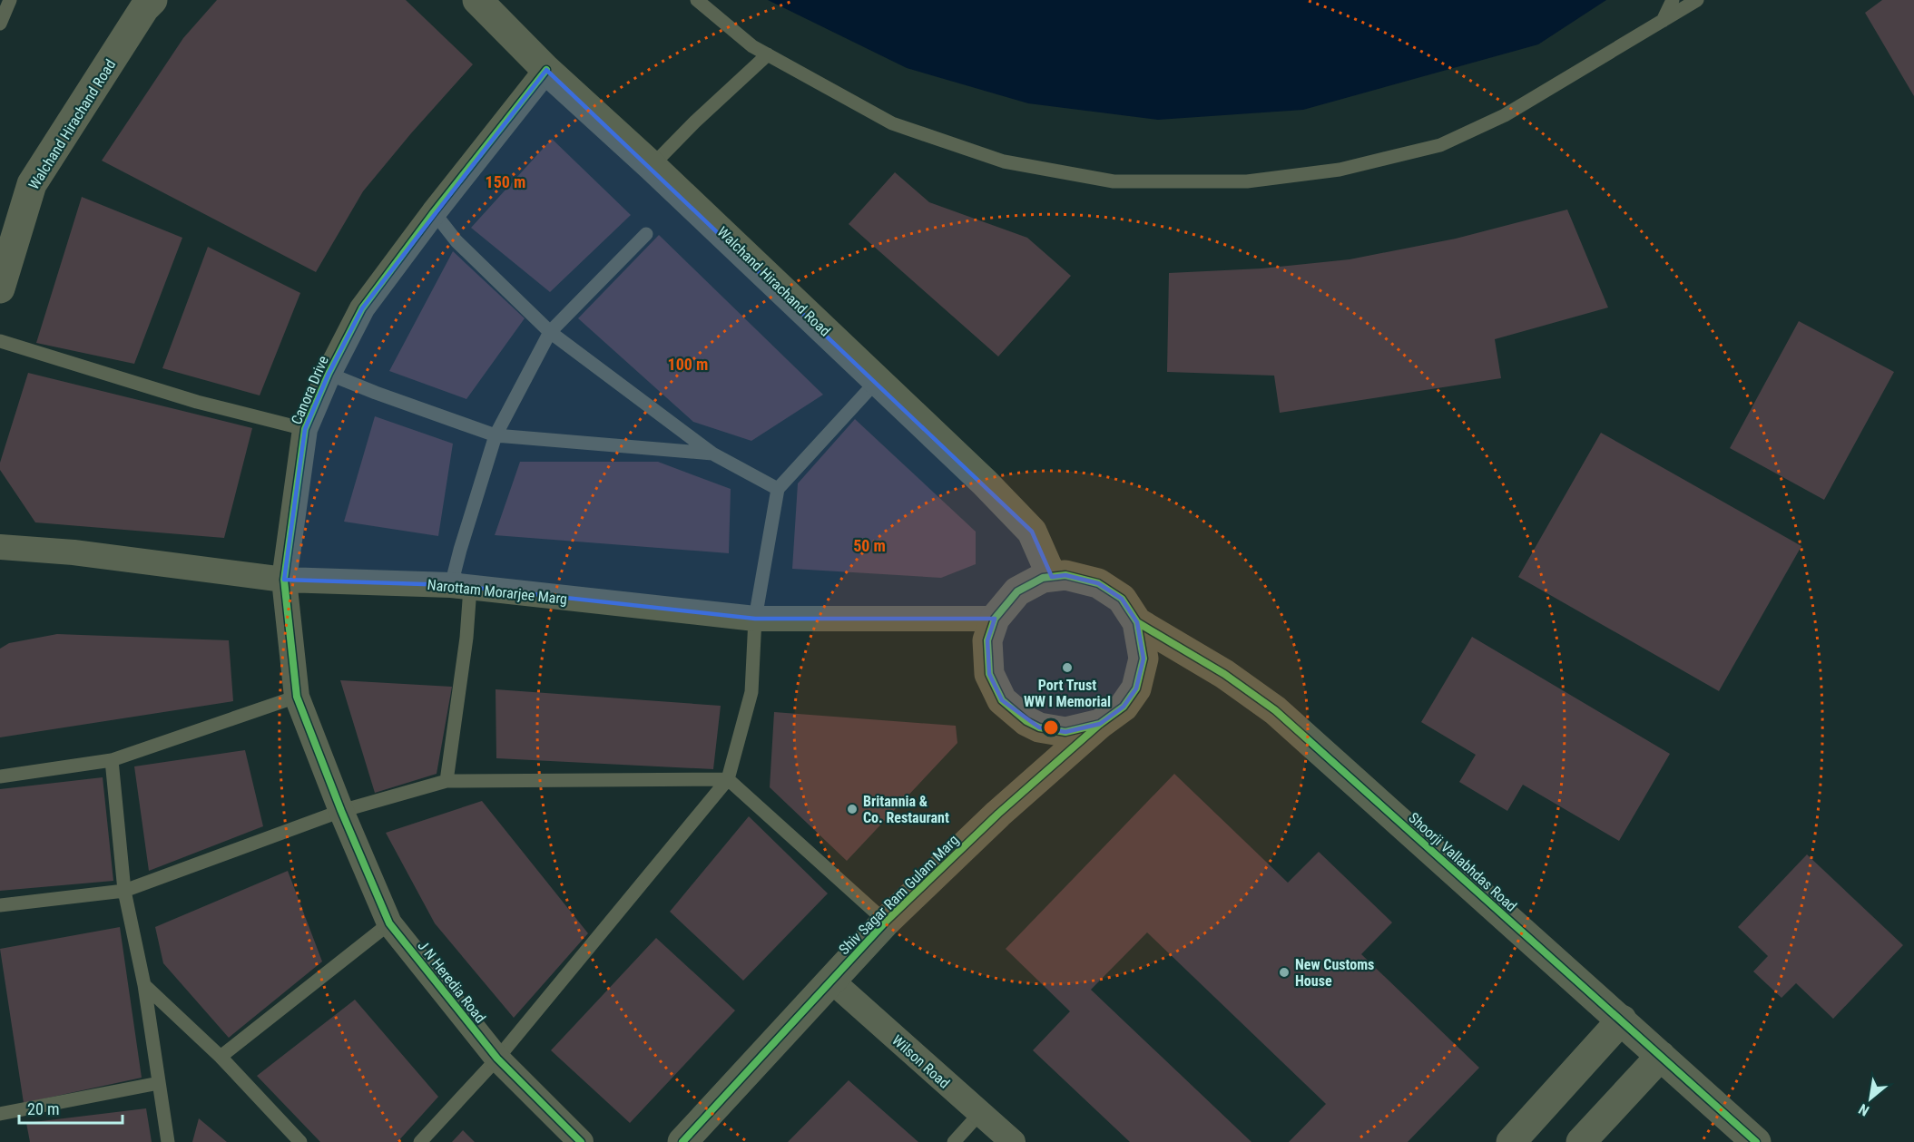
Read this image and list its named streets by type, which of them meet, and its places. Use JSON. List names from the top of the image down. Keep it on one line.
{"streets":{"street":["Walchand Hirachand Road","Canora Drive","Narottam Morarjee Marg","Shoorji Vallabhdas Road","Shiv Sagar Ram Gulam Marg","J N Heredia Road","Wilson Road"]},"crossings":[["Walchand Hirachand Road","Canora Drive"],["Walchand Hirachand Road","Narottam Morarjee Marg"],["Walchand Hirachand Road","Shoorji Vallabhdas Road"],["Walchand Hirachand Road","Shiv Sagar Ram Gulam Marg"],["Canora Drive","Narottam Morarjee Marg"],["Canora Drive","J N Heredia Road"],["Narottam Morarjee Marg","Shoorji Vallabhdas Road"],["Narottam Morarjee Marg","Shiv Sagar Ram Gulam Marg"],["Shoorji Vallabhdas Road","Shiv Sagar Ram Gulam Marg"],["Shiv Sagar Ram Gulam Marg","Wilson Road"]],"places":["Port Trust WW I Memorial","Britannia & Co. Restaurant","New Customs House"],"scale_bar":"20 m","north":"bottom left","rings":["150 m","100 m","50 m"]}
